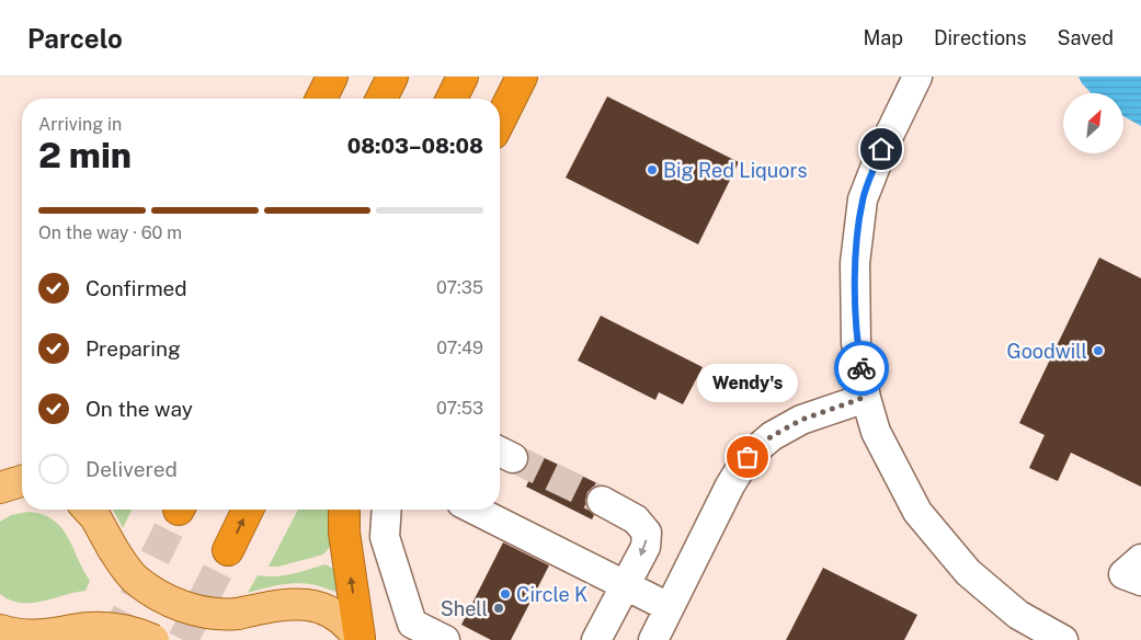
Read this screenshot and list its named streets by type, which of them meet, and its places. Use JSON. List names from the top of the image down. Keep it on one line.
{"places":["Big Red Liquors","Goodwill","Wendy's","Circle K","Shell"],"north":"top right","page":{"header":"Parcelo","nav":["Map","Directions","Saved"],"heading":["2 min","Arriving in","08:03–08:08"],"bar":"On the way · 60 m","list":[["Confirmed","07:35"],["Preparing","07:49"],["On the way","07:53"],"Delivered"],"bubble":"Wendy's"}}
